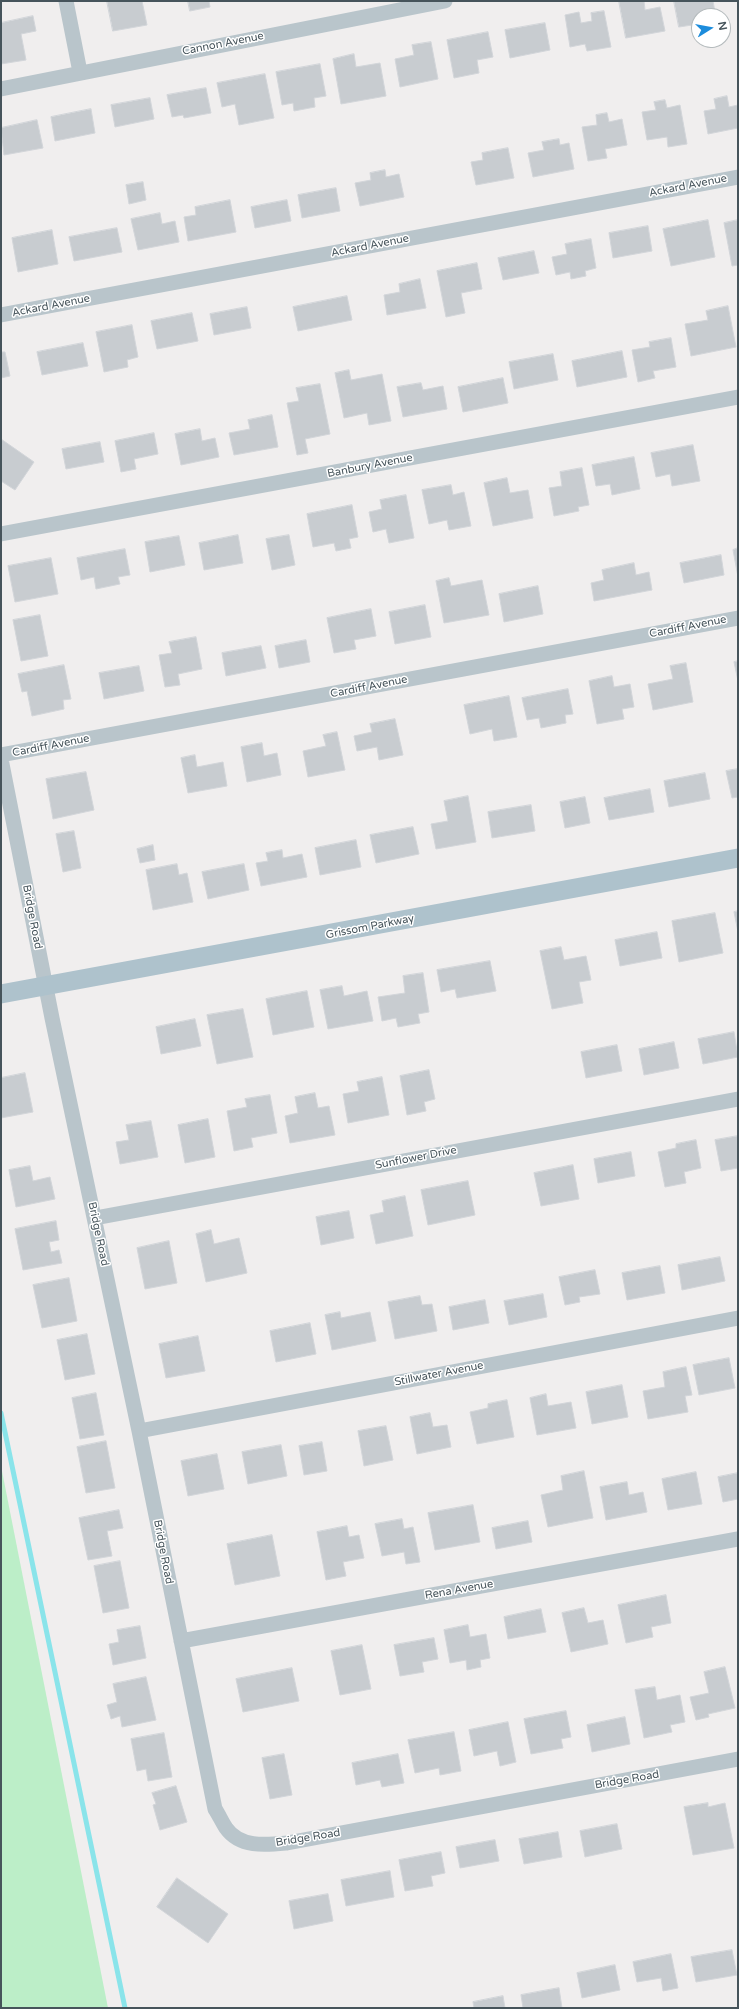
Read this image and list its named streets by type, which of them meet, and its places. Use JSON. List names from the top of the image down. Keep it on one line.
{"streets":{"main road":["Grissom Parkway"],"street":["Cannon Avenue","Ackard Avenue","Banbury Avenue","Cardiff Avenue","Bridge Road","Sunflower Drive","Stillwater Avenue","Rena Avenue"]},"crossings":[["Bridge Road","Grissom Parkway"],["Bridge Road","Sunflower Drive"],["Bridge Road","Stillwater Avenue"],["Bridge Road","Rena Avenue"]],"north":"right"}
